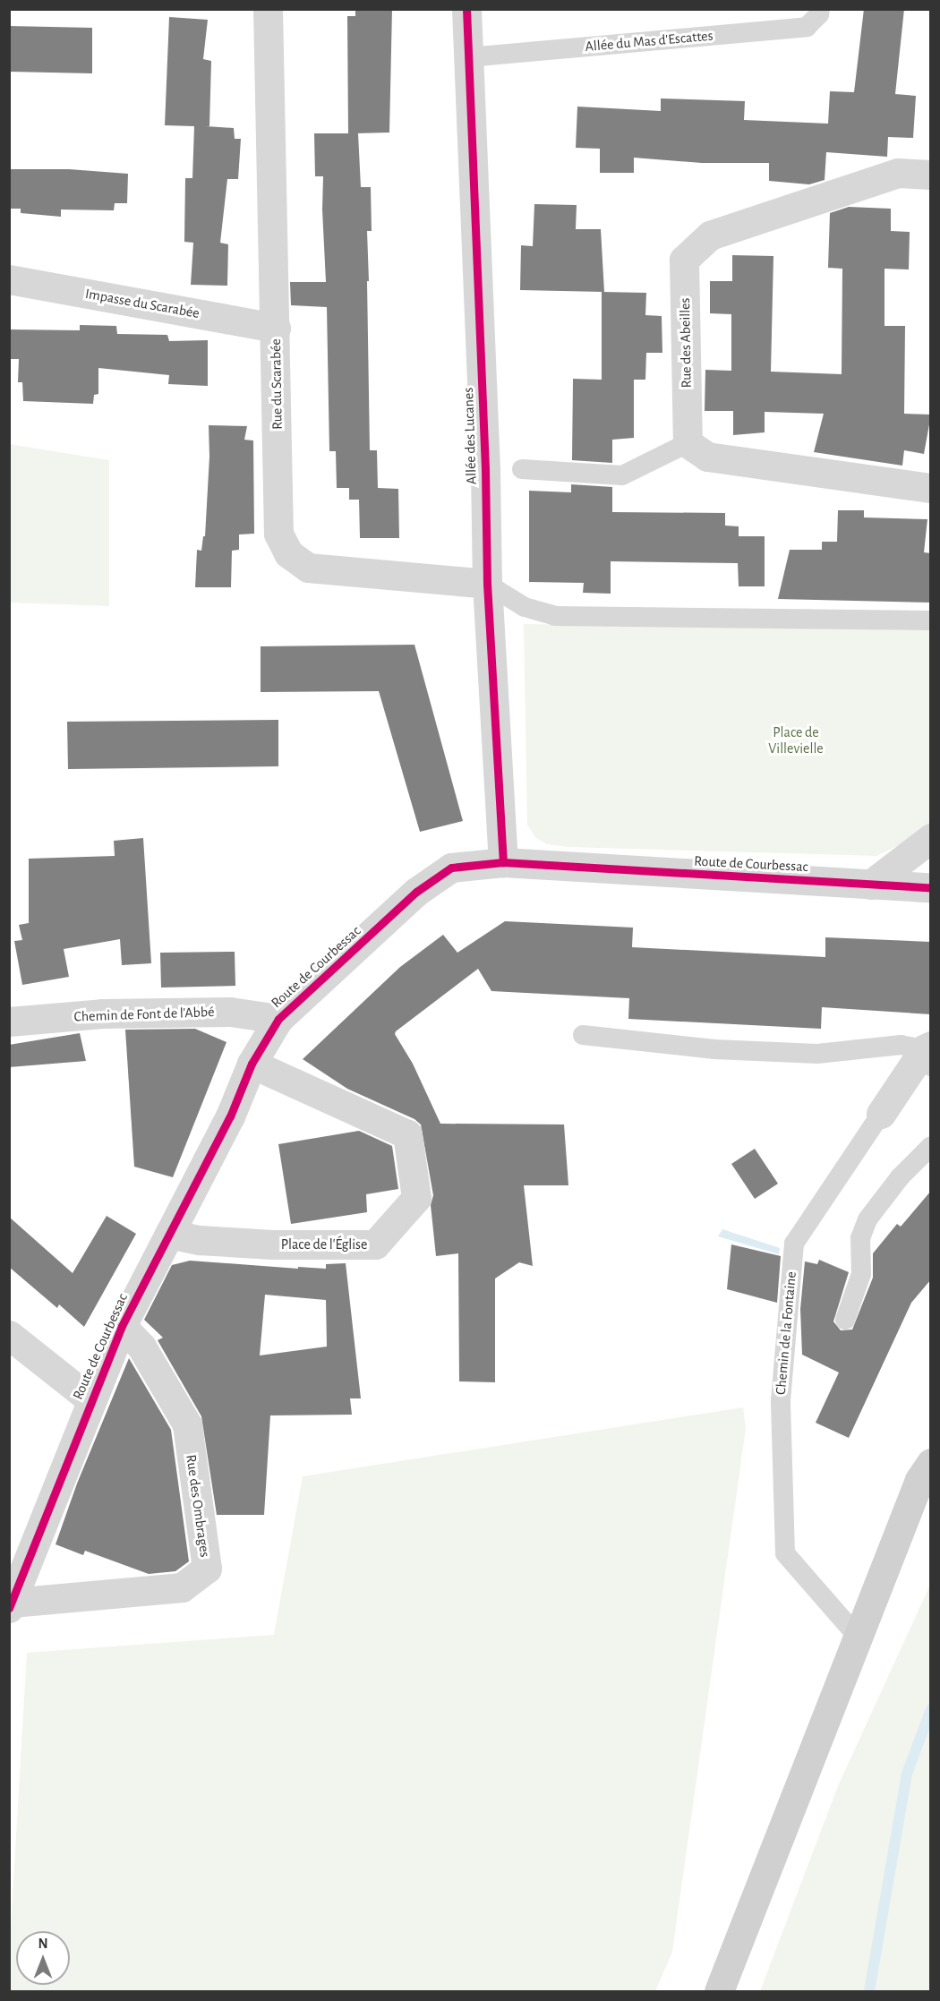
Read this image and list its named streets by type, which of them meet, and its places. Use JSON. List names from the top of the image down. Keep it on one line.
{"streets":{"street":["Impasse du Scarabée","Rue des Abeilles","Rue du Scarabée","Allée des Lucanes","Route de Courbessac","Chemin de Font de l'Abbé","Place de l'Église","Chemin de la Fontaine","Rue des Ombrages"],"lane":["Allée du Mas d'Escattes"]},"crossings":[["Allée du Mas d'Escattes","Allée des Lucanes"],["Impasse du Scarabée","Rue du Scarabée"],["Rue du Scarabée","Allée des Lucanes"],["Allée des Lucanes","Route de Courbessac"],["Route de Courbessac","Chemin de Font de l'Abbé"],["Route de Courbessac","Place de l'Église"],["Route de Courbessac","Rue des Ombrages"]],"parks":["Place de Villevielle"],"north":"top"}
